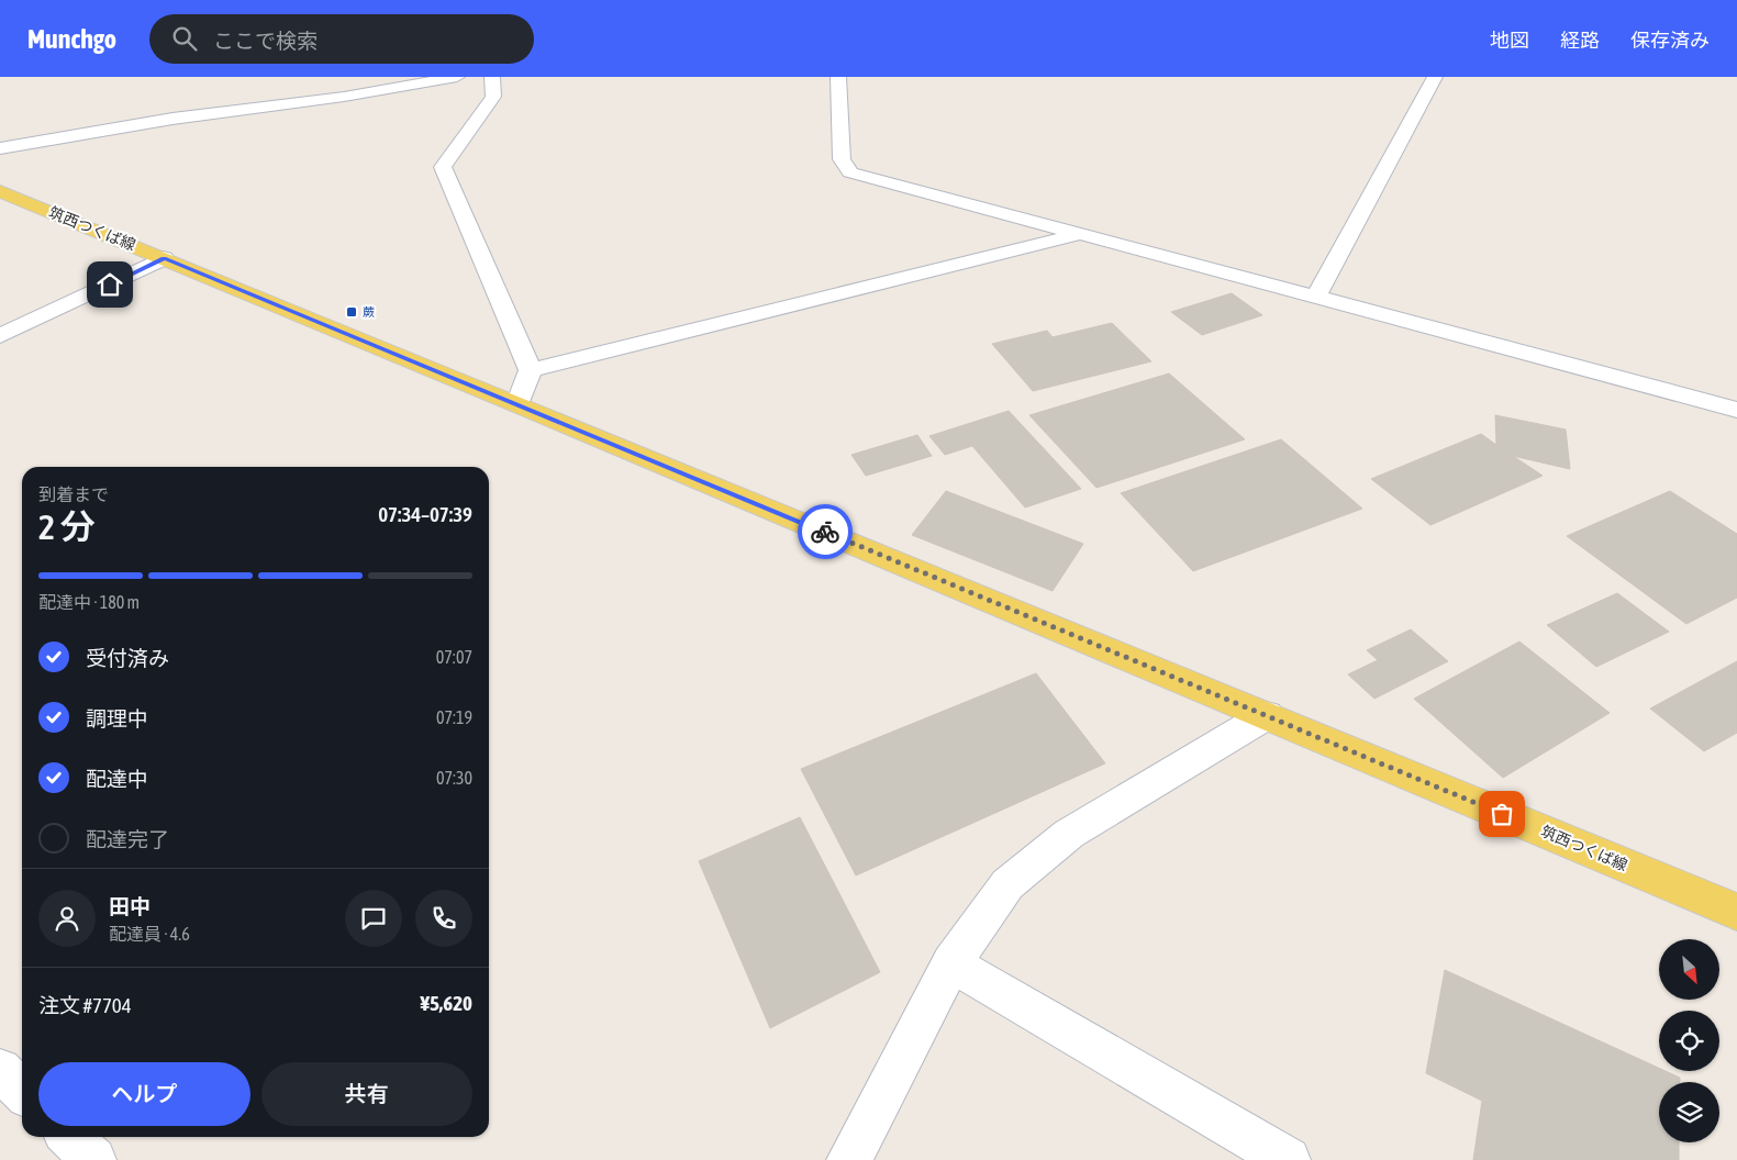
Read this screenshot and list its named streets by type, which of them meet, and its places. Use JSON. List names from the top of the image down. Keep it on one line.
{"streets":{"main road":["筑西つくば線"]},"places":{"transit":["蕨"]},"north":"bottom right","page":{"header":"Munchgo","search":"ここで検索","nav":["地図","経路","保存済み"],"heading":["2 分","到着まで","07:34–07:39"],"panel":["田中","配達員 · 4.6","注文 #7704","¥5,620"],"bar":"配達中 · 180 m","list":[["受付済み","07:07"],["調理中","07:19"],["配達中","07:30"],"配達完了"],"buttons":["ヘルプ","共有"]}}
